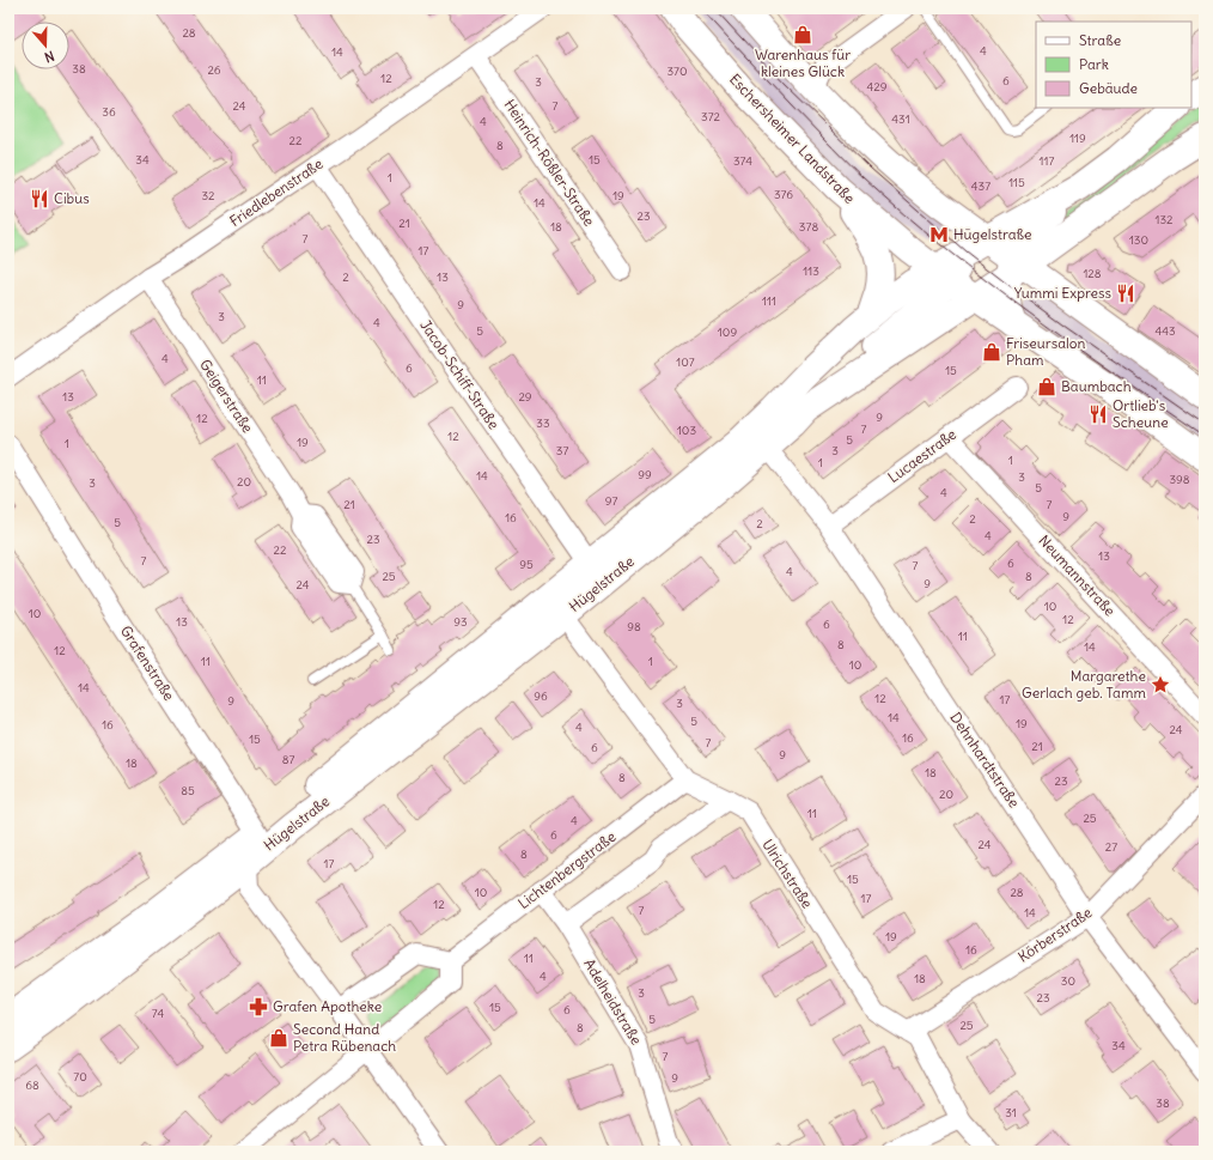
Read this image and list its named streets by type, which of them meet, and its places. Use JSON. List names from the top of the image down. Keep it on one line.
{"streets":{"main road":["Eschersheimer Landstraße","Hügelstraße"],"street":["Heinrich-Rößler-Straße","Friedlebenstraße","Jacob-Schiff-Straße","Geigerstraße","Lucaestraße","Neumannstraße","Grafenstraße","Dehnhardtstraße","Lichtenbergstraße","Ulrichstraße","Körberstraße","Adelheidstraße"]},"crossings":[["Eschersheimer Landstraße","Hügelstraße"],["Heinrich-Rößler-Straße","Friedlebenstraße"],["Friedlebenstraße","Jacob-Schiff-Straße"],["Friedlebenstraße","Geigerstraße"],["Jacob-Schiff-Straße","Hügelstraße"],["Lucaestraße","Neumannstraße"],["Lucaestraße","Dehnhardtstraße"],["Hügelstraße","Grafenstraße"],["Hügelstraße","Dehnhardtstraße"],["Hügelstraße","Ulrichstraße"],["Dehnhardtstraße","Körberstraße"],["Lichtenbergstraße","Ulrichstraße"],["Lichtenbergstraße","Adelheidstraße"],["Ulrichstraße","Körberstraße"]],"places":{"shop":["Warenhaus für kleines Glück","Friseursalon Pham","Baumbach","Second Hand Petra Rübenach"],"restaurant":["Cibus","Yummi Express","Ortlieb's Scheune"],"metro station":["Hügelstraße"],"place":["Margarethe Gerlach geb. Tamm"],"pharmacy":["Grafen Apotheke"]},"house_numbers":["28","4","14","38","26","370","12","6","3","429","24","7","36","372","431","4","119","22","8","34","15","374","117","1","115","437","376","32","19","14","23","132","21","18","378","7","130","17","113","128","2","13","111","9","3","4","5","443","109","4","107","6","15","11","13","29","9","12","33","7","103","12","5","19","1","37","3","1","1","99","14","3","398","20","3","5","4","97","21","7","9","16","2","5","2","4","23","22","13","7","6","95","7","4","25","8","9","24","10","10","12","13","93","6","98","11","8","14","12","11","1","10","14","96","12","17","9","3","14","5","19","16","4","24","16","15","7","21","6","9","87","18","18","8","23","85","20","11","25","4","6","24","27","8","17","15","10","28","17","12","7","14","19","16","11","4","18","30","3","23","15","6","74","5","25","8","34","7","70","9","68","38","31"],"legend":["Straße","Park","Gebäude"],"north":"bottom"}
